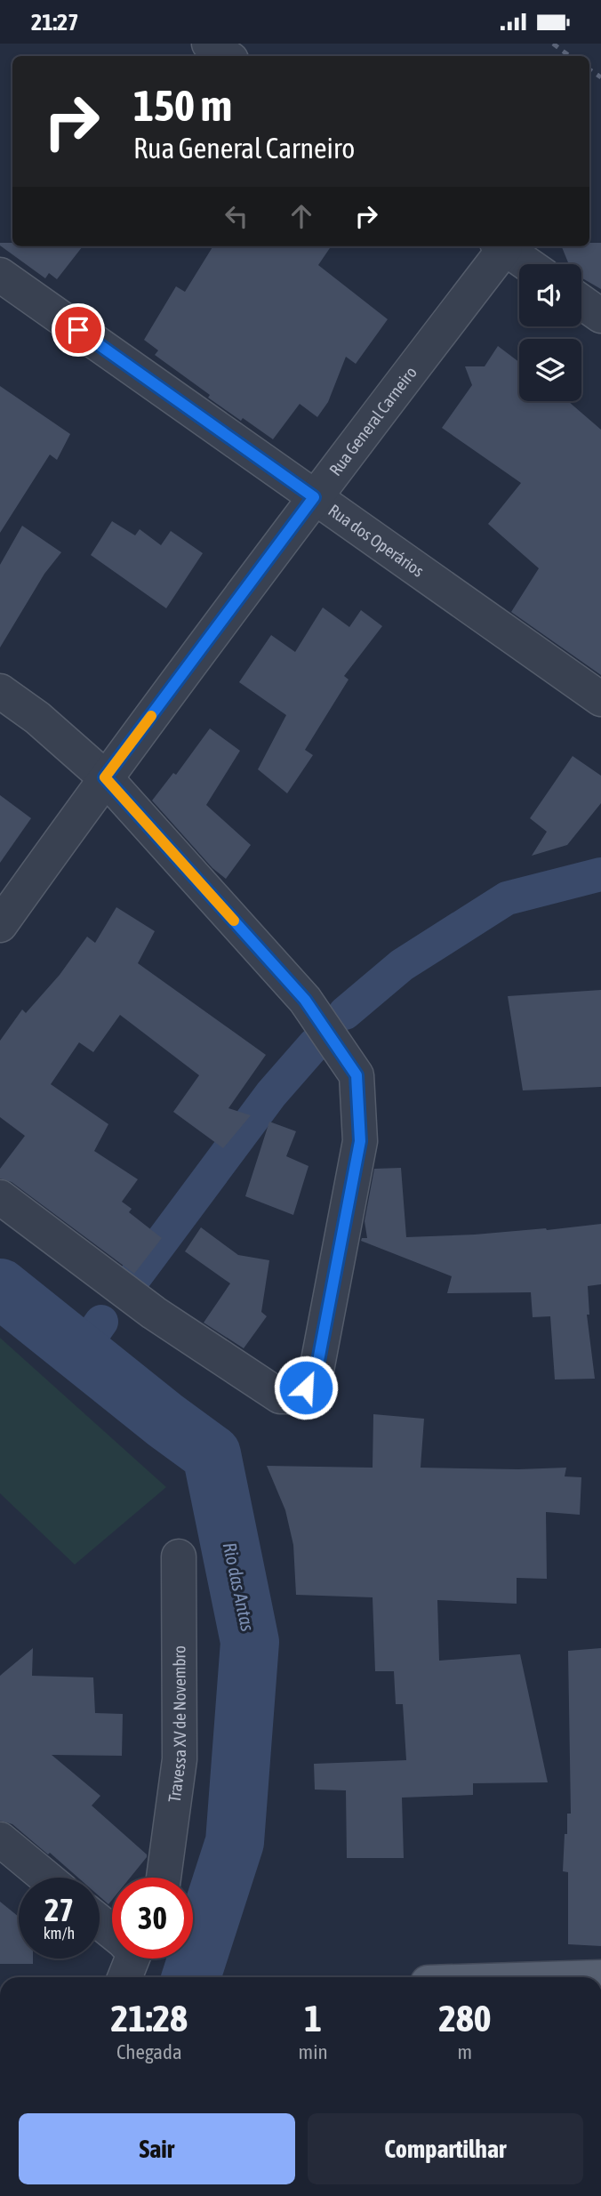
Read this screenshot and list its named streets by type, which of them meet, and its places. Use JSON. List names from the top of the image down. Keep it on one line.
{"streets":{"street":["Rua General Carneiro","Rua dos Operários","Travessa XV de Novembro"]},"crossings":[["Rua General Carneiro","Rua dos Operários"]],"water":["Rio das Antas"],"page":{"status":"21:27","turn":["150 m","Rua General Carneiro"],"speed":"27 km/h","limit":"30","eta":["21:28","Chegada","1","min","280","m"],"buttons":["Sair","Compartilhar"]}}
